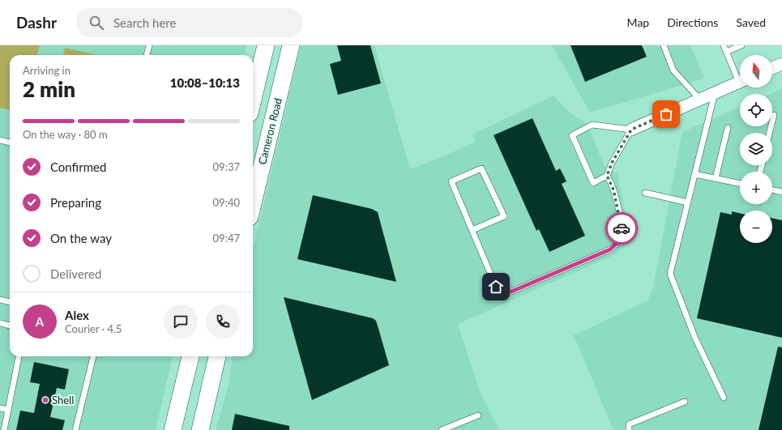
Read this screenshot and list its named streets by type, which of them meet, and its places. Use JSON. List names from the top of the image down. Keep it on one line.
{"streets":{"main road":["Cameron Road"]},"places":["Shell"],"north":"top","page":{"header":"Dashr","search":"Search here","nav":["Map","Directions","Saved"],"map_buttons":["+","−"],"heading":["2 min","Arriving in","10:08–10:13"],"panel":["Alex","Courier · 4.5"],"bar":"On the way · 80 m","list":[["Confirmed","09:37"],["Preparing","09:40"],["On the way","09:47"],"Delivered"],"round":"A"}}
